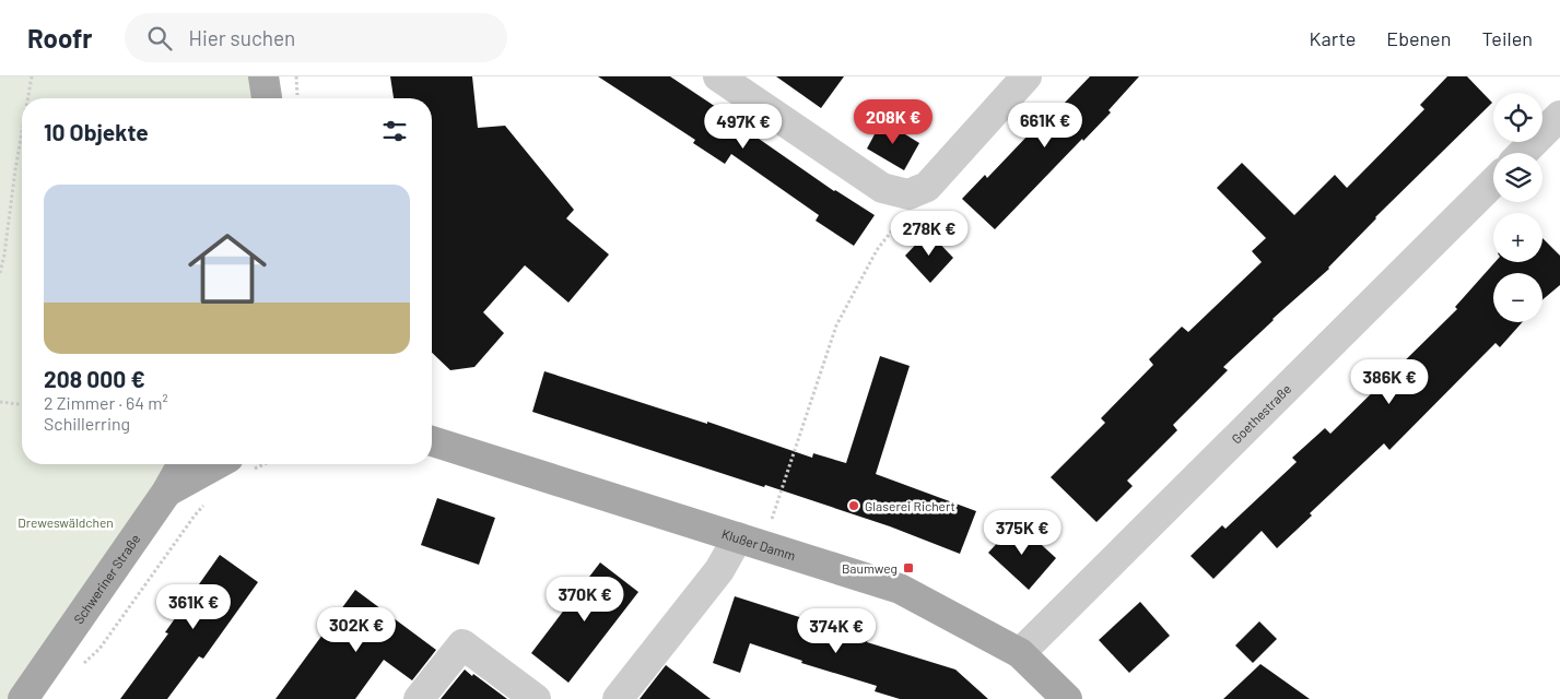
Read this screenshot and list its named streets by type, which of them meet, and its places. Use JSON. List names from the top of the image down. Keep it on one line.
{"streets":{"main road":["Klußer Damm","Schweriner Straße"],"street":["Goethestraße"]},"crossings":[["Goethestraße","Klußer Damm"]],"parks":["Dreweswäldchen"],"places":{"other":["Glaserei Richert"],"transit":["Baumweg"]},"page":{"header":"Roofr","search":"Hier suchen","nav":["Karte","Ebenen","Teilen"],"map_buttons":["+","−"],"heading":"10 Objekte","price":["208K €","661K €","497K €","278K €","386K €","375K €","370K €","361K €","302K €","374K €"],"list":[{"name":"208 000 €","note":"2 Zimmer · 64 m² · Schillerring"}]}}
